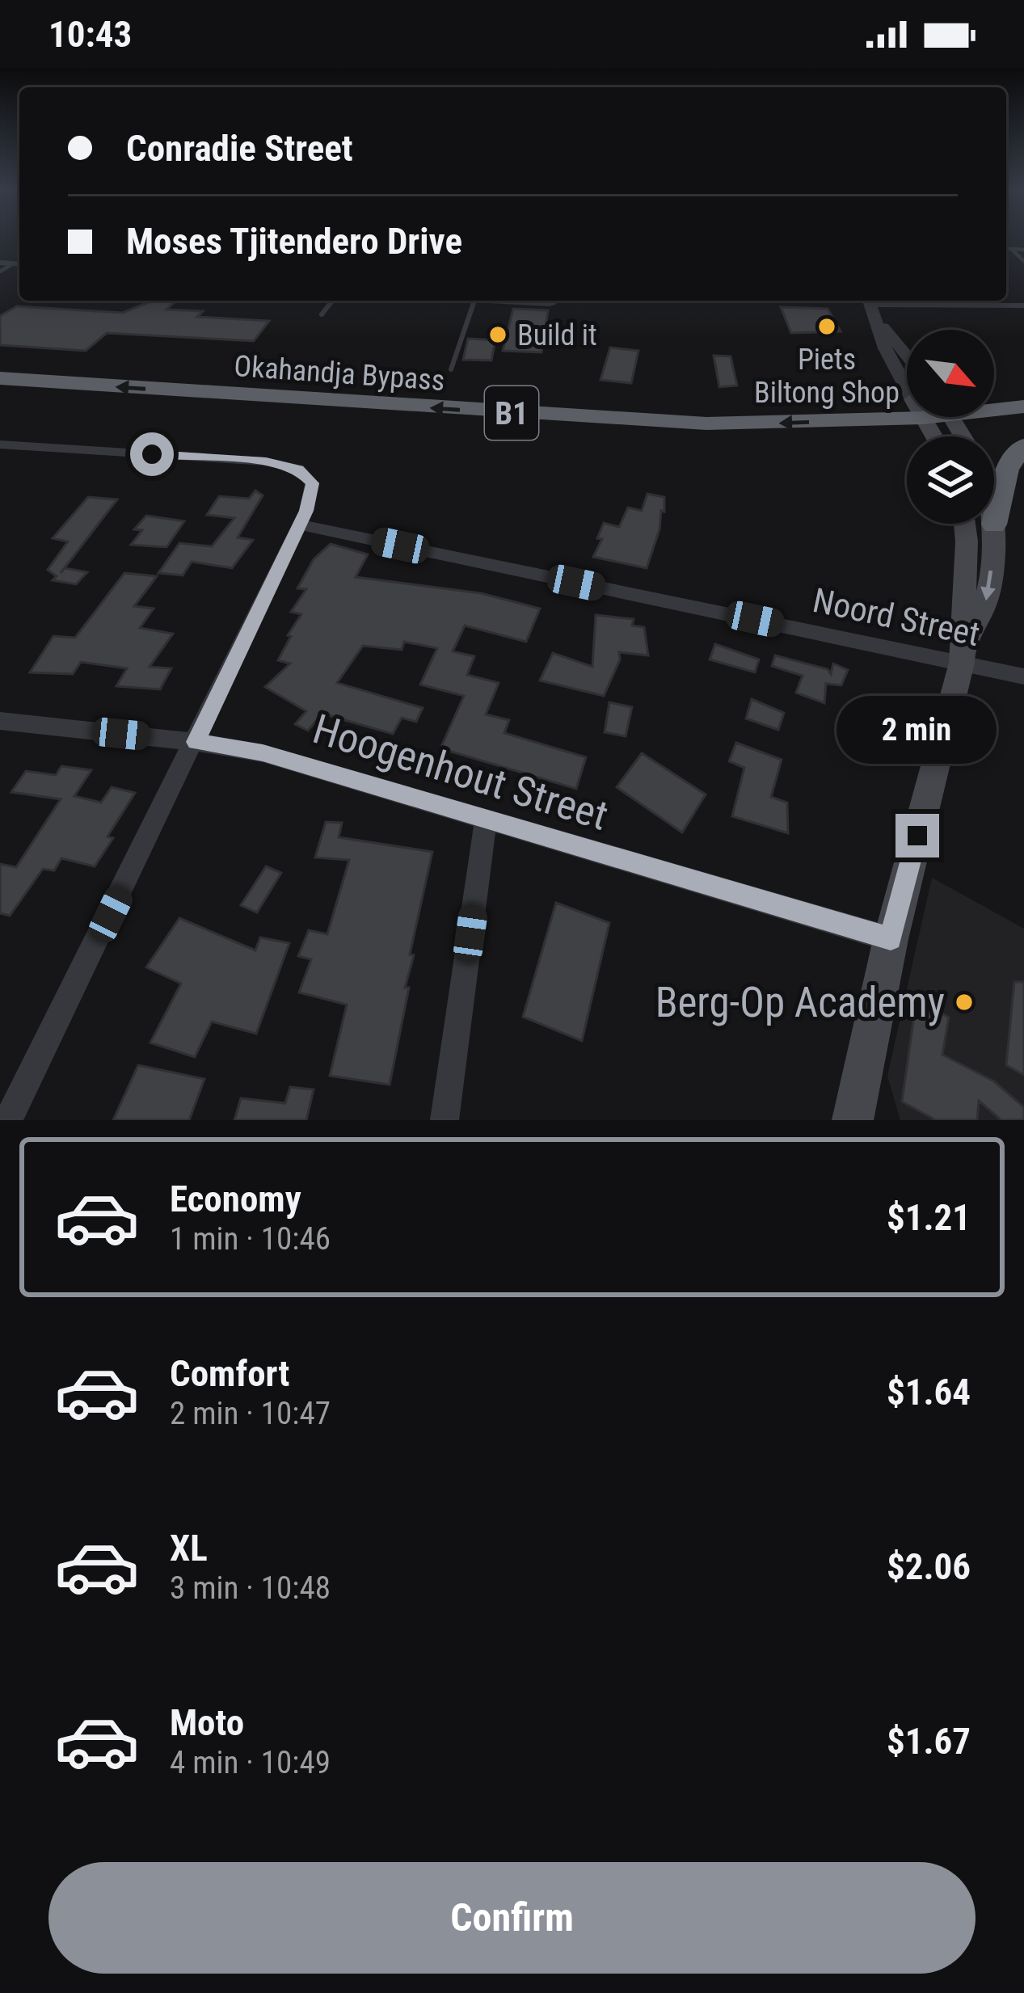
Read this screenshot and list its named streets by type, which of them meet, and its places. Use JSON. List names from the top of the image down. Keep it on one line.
{"streets":{"highway":["Okahandja Bypass","B1"],"street":["Noord Street","Hoogenhout Street"]},"places":["Piets Biltong Shop","Build it","Berg-Op Academy"],"north":"bottom right","page":{"status":"10:43","banner":["Conradie Street","Moses Tjitendero Drive"],"bubble":"2 min","list":[{"name":"Economy","note":"1 min · 10:46","value":"$1.21"},{"name":"Comfort","note":"2 min · 10:47","value":"$1.64"},{"name":"XL","note":"3 min · 10:48","value":"$2.06"},{"name":"Moto","note":"4 min · 10:49","value":"$1.67"}],"buttons":"Confirm"}}
